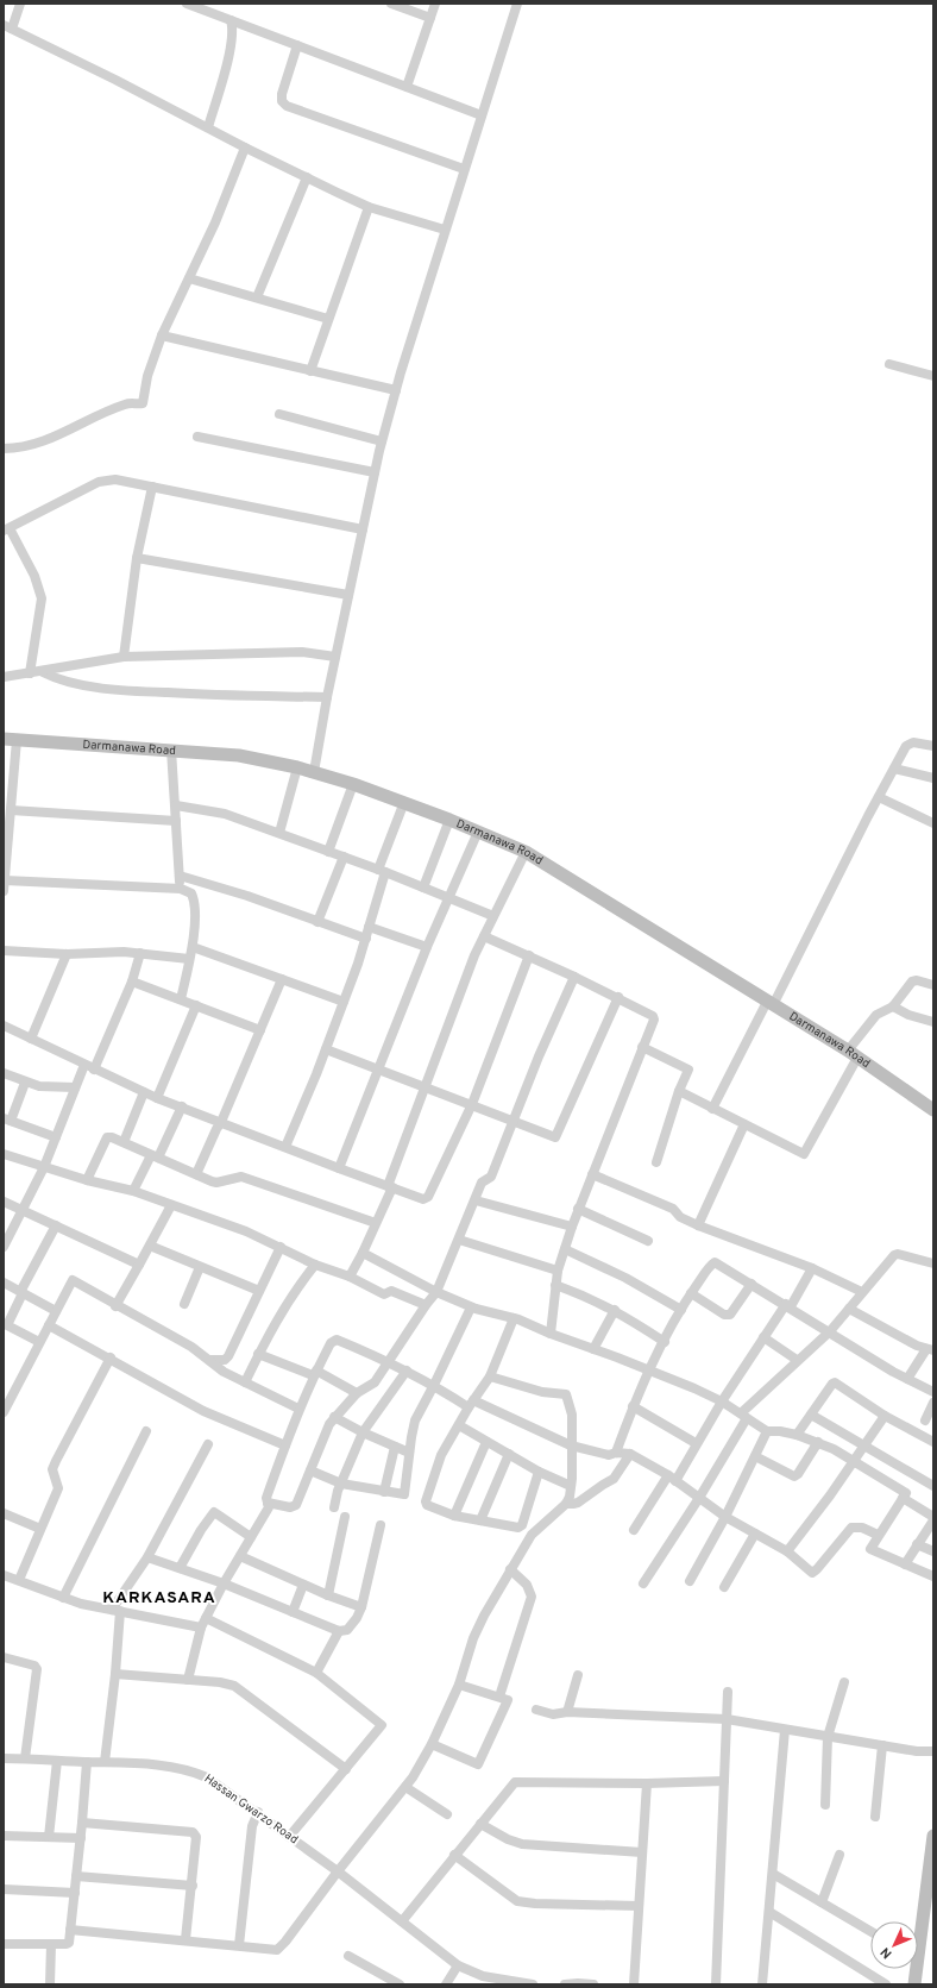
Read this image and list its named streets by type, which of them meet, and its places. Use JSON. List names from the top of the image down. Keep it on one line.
{"streets":{"street":["Darmanawa Road","Hassan Gwarzo Road"]},"districts":["KARKASARA"],"north":"bottom left"}
